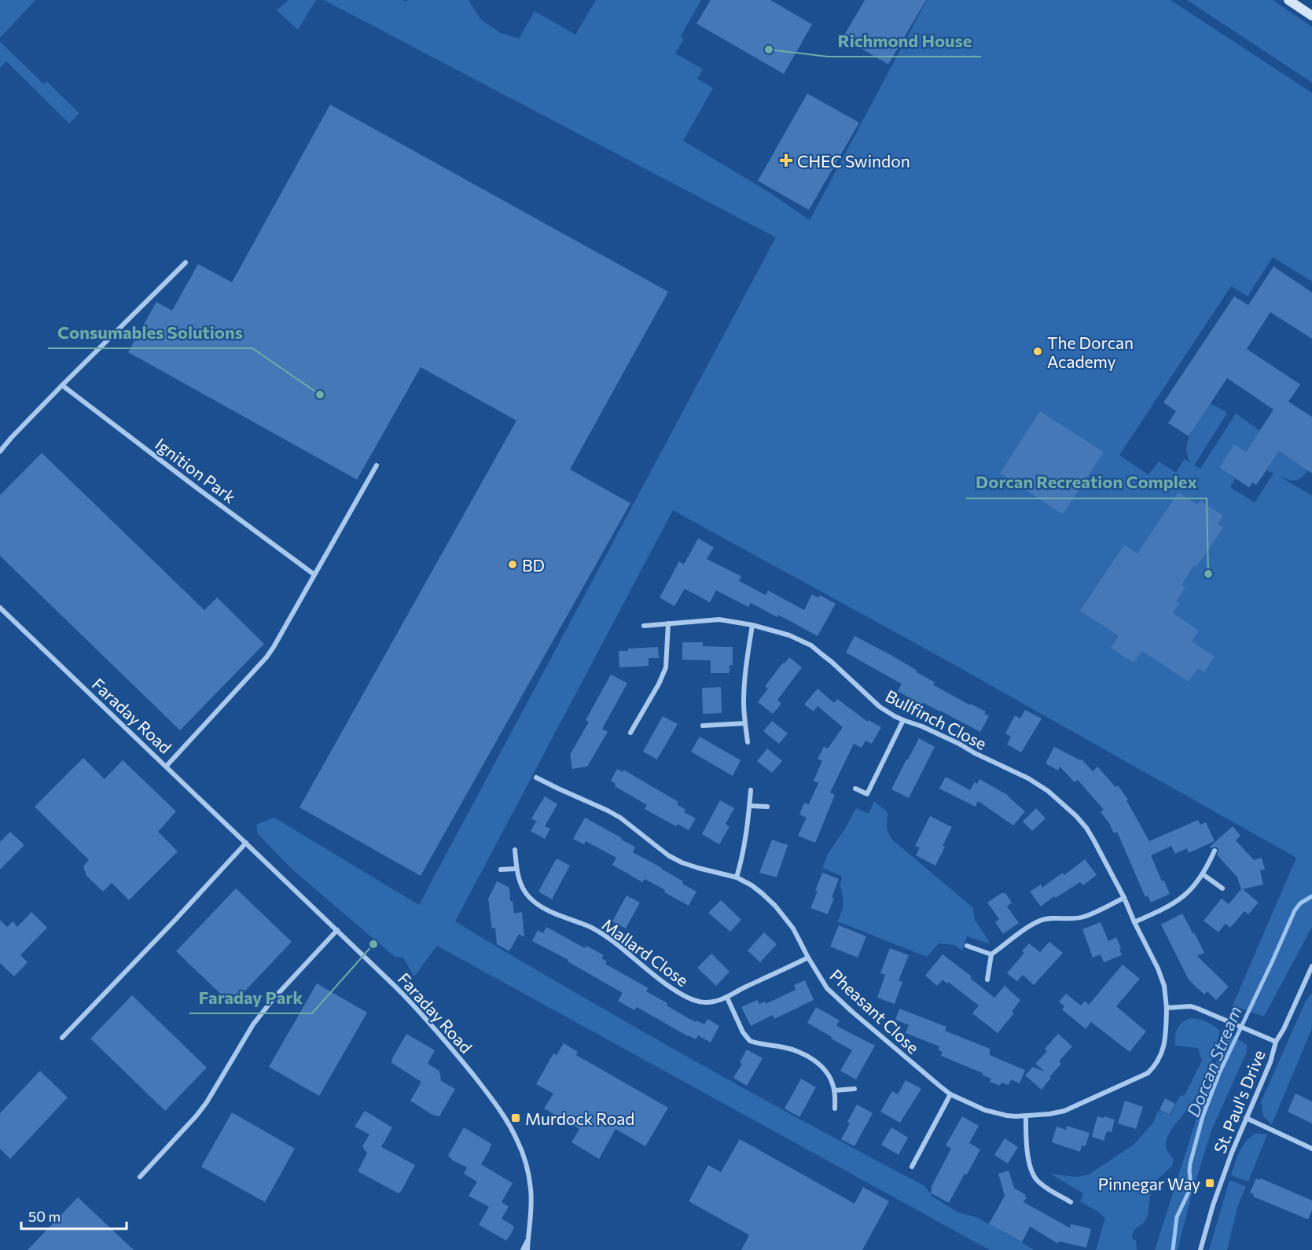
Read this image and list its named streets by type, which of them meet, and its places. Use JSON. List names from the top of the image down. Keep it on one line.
{"streets":{"street":["Ignition Park","Faraday Road","Bullfinch Close","Mallard Close","Pheasant Close","St. Paul's Drive"]},"crossings":[["Bullfinch Close","Pheasant Close"],["Mallard Close","Pheasant Close"]],"water":["Dorcan Stream"],"places":{"other":["Richmond House","The Dorcan Academy","Consumables Solutions","BD","Dorcan Recreation Complex","Faraday Park"],"health":["CHEC Swindon"],"transit":["Murdock Road","Pinnegar Way"]},"scale_bar":"50 m"}
